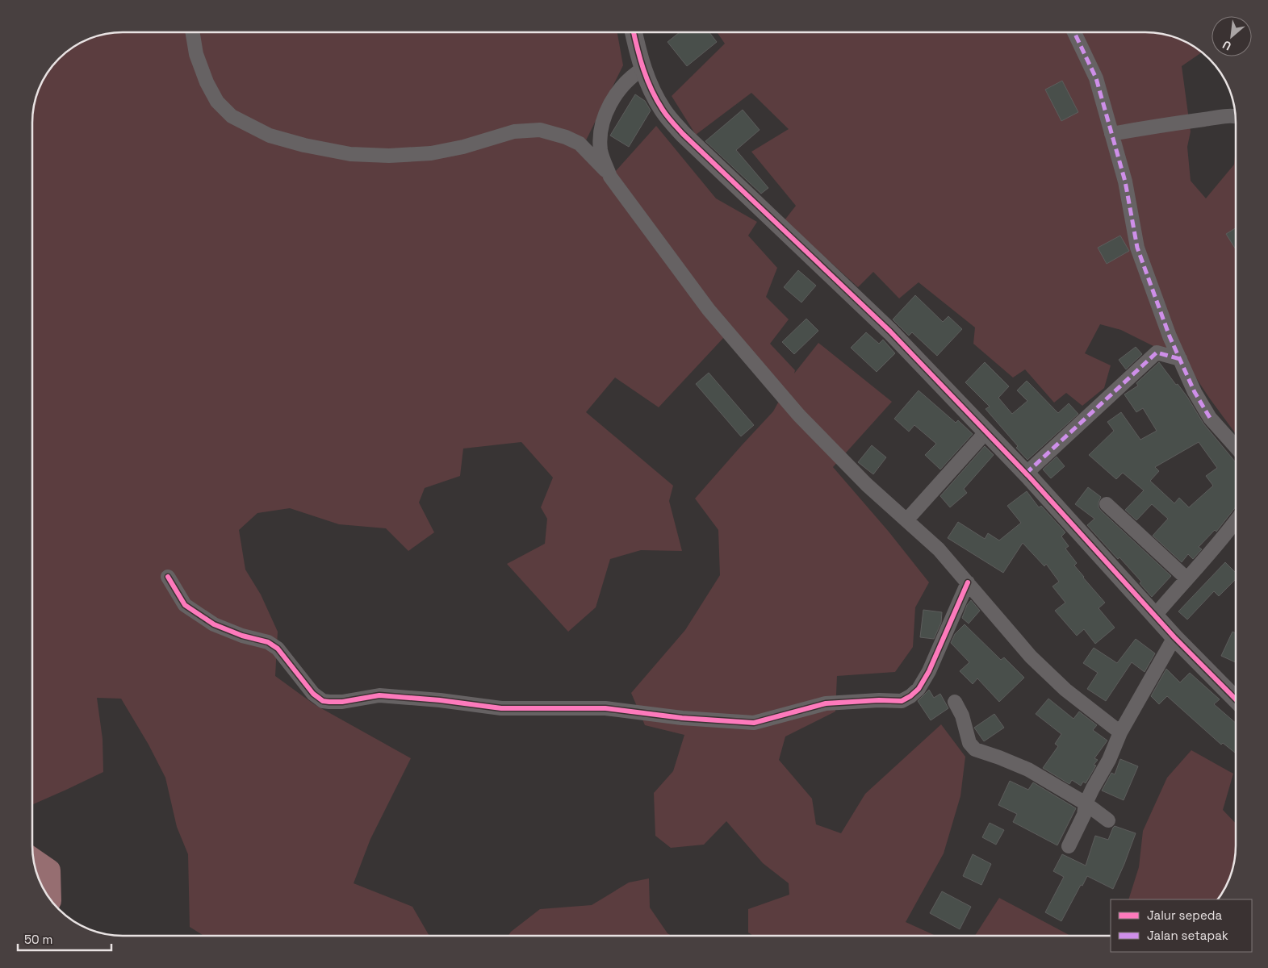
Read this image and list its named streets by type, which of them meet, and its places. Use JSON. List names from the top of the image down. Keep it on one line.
{"legend":["Jalur sepeda","Jalan setapak"],"scale_bar":"50 m","north":"bottom left"}
